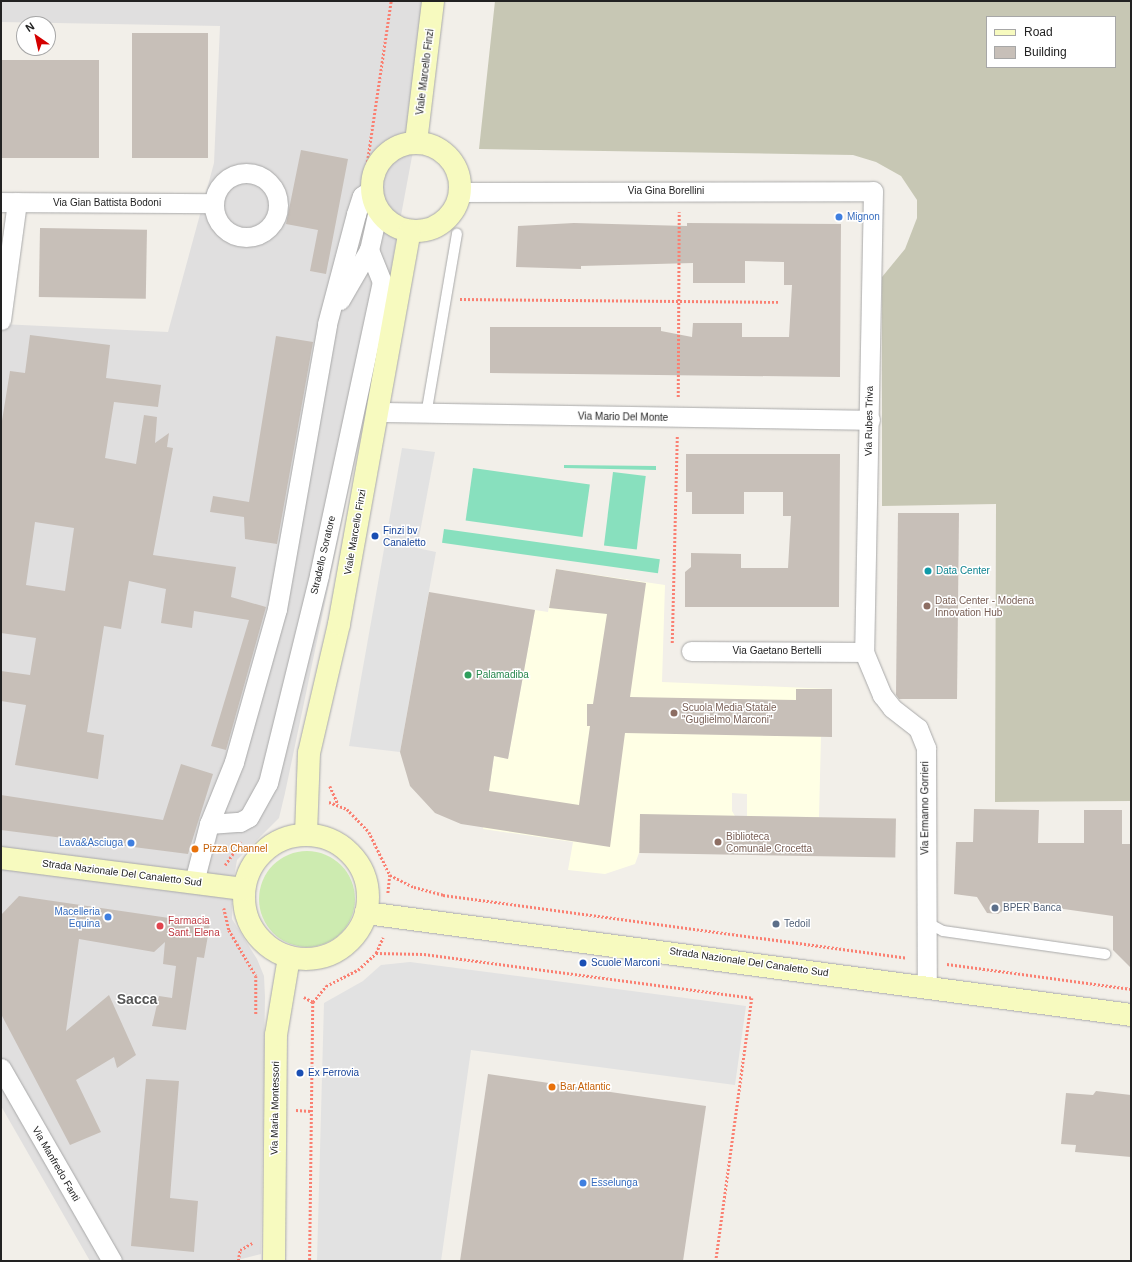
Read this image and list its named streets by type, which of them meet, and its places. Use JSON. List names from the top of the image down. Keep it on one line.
{"streets":{"main road":["Viale Marcello Finzi","Strada Nazionale Del Canaletto Sud","Via Maria Montessori"],"street":["Via Gina Borellini","Via Gian Battista Bodoni","Via Mario Del Monte","Via Rubes Triva","Stradello Soratore","Via Gaetano Bertelli","Via Ermanno Gorrieri","Via Manfredo Fanti"]},"crossings":[["Viale Marcello Finzi","Via Gina Borellini"],["Viale Marcello Finzi","Via Mario Del Monte"],["Viale Marcello Finzi","Strada Nazionale Del Canaletto Sud"],["Viale Marcello Finzi","Via Maria Montessori"],["Via Gina Borellini","Via Rubes Triva"],["Via Mario Del Monte","Via Rubes Triva"],["Via Rubes Triva","Via Gaetano Bertelli"],["Via Rubes Triva","Via Ermanno Gorrieri"],["Via Gaetano Bertelli","Via Ermanno Gorrieri"],["Via Ermanno Gorrieri","Strada Nazionale Del Canaletto Sud"],["Strada Nazionale Del Canaletto Sud","Via Maria Montessori"]],"districts":["Sacca"],"places":["Mignon","Finzi bv Canaletto","Data Center","Data Center - Modena Innovation Hub","Palamadiba","Scuola Media Statale \"Guglielmo Marconi\"","Biblioteca Comunale Crocetta","Lava&Asciuga","Pizza Channel","BPER Banca","Macelleria Equina","Tedoil","Farmacia Sant. Elena","Scuole Marconi","Ex Ferrovia","Bar Atlantic","Esselunga"],"legend":["Road","Building"],"north":"top left"}
